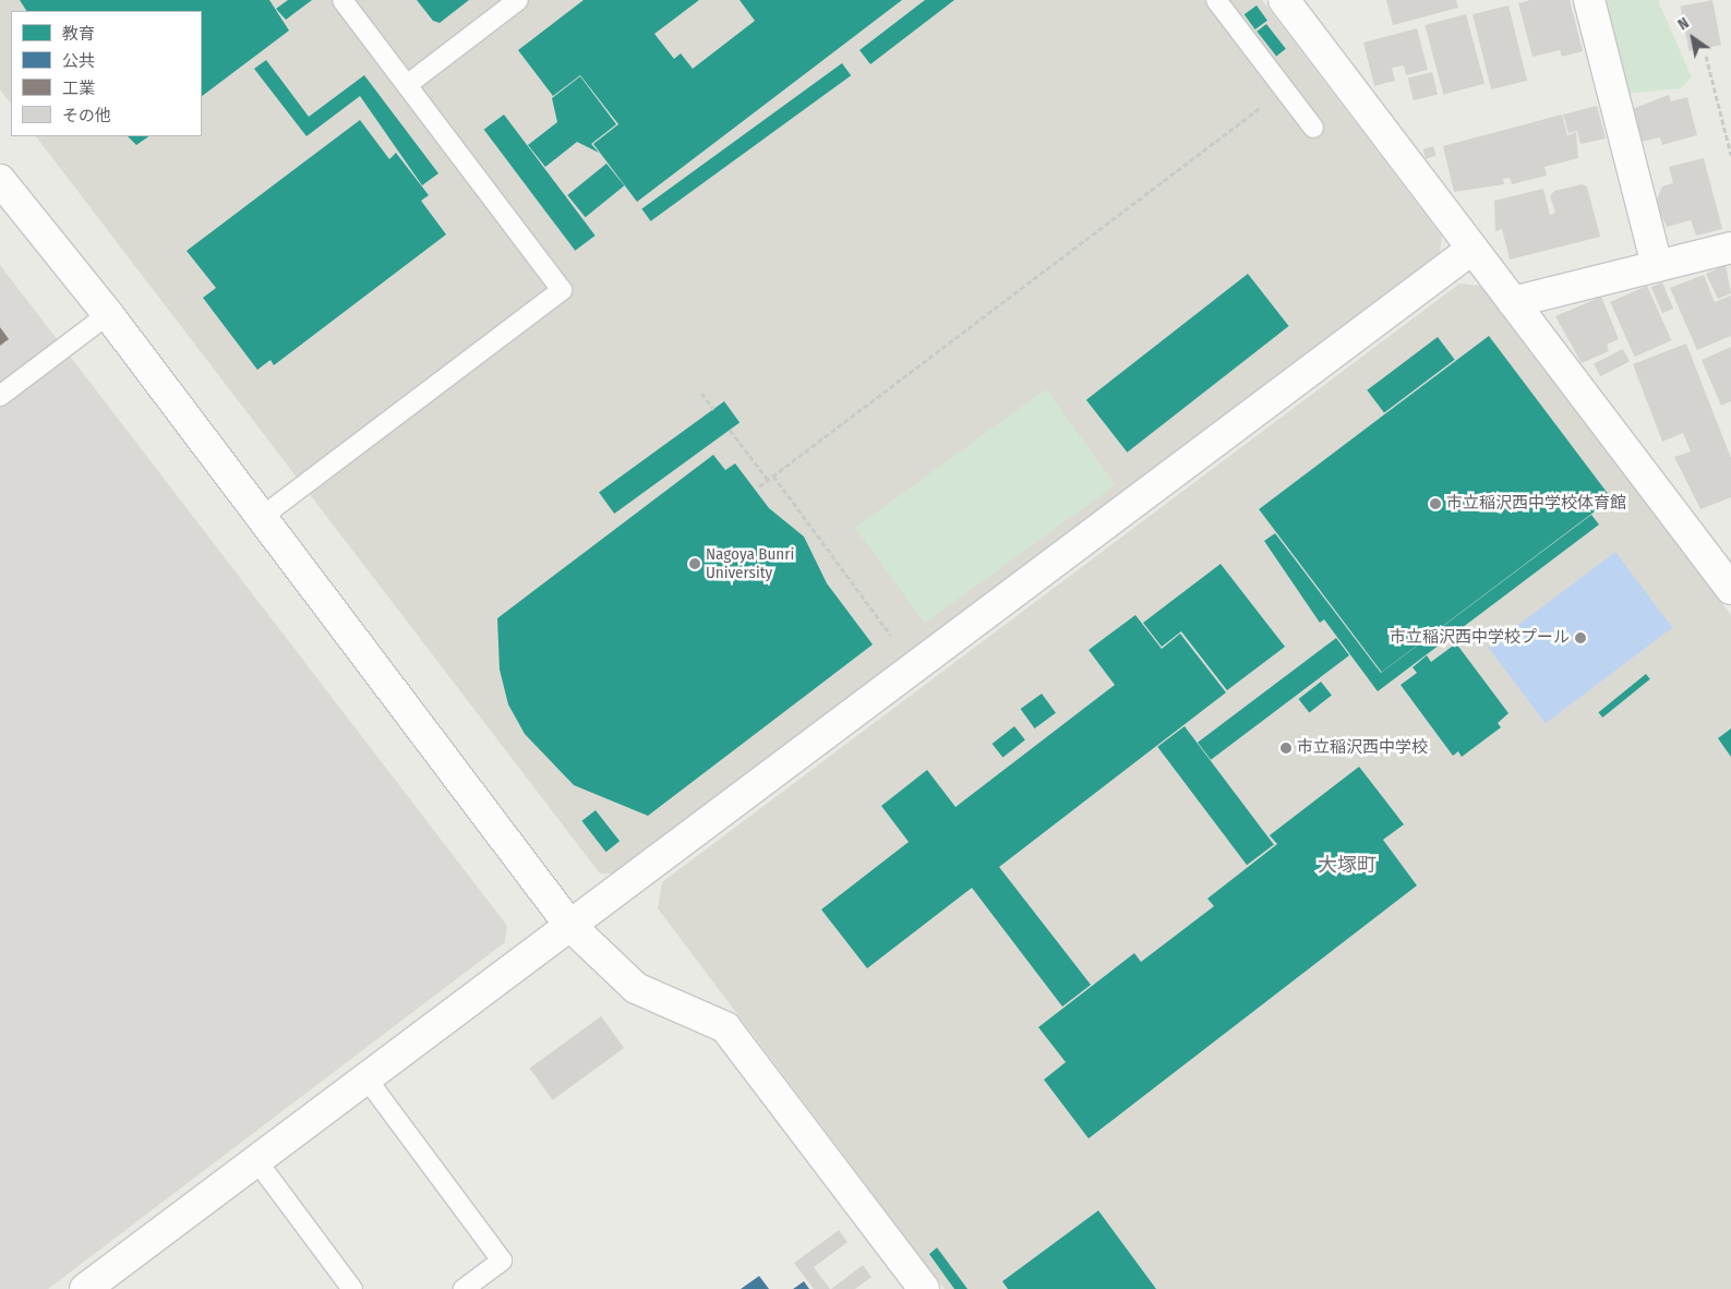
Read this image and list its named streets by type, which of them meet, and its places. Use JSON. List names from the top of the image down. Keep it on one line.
{"districts":["大塚町"],"places":["市立稲沢西中学校体育館","Nagoya Bunri University","市立稲沢西中学校プール","市立稲沢西中学校"],"legend":["教育","公共","工業","その他"],"north":"top left"}
